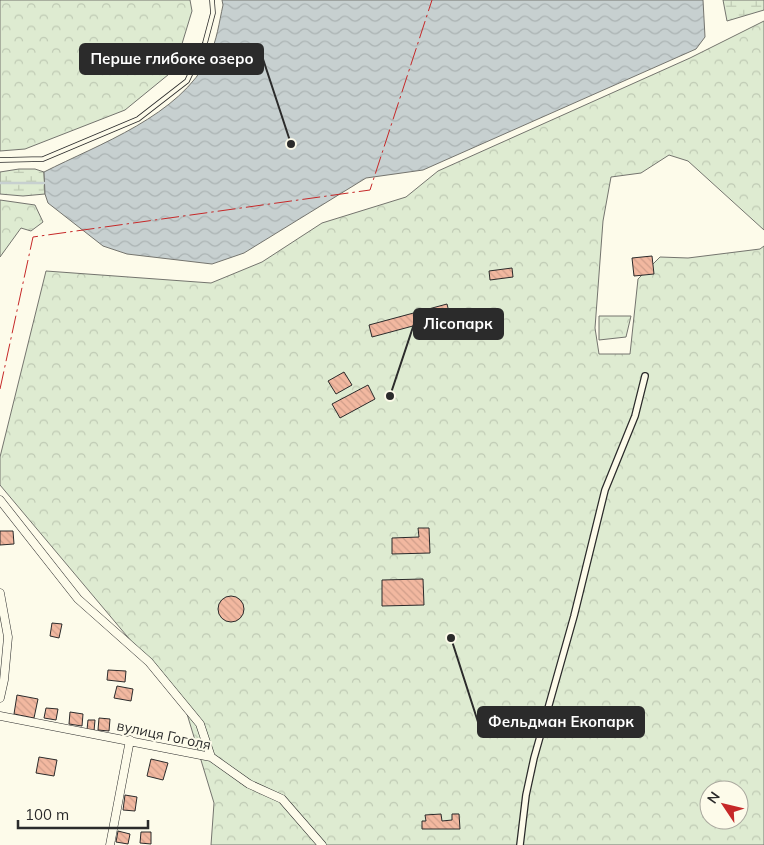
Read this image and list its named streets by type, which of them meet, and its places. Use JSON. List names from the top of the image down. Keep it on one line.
{"streets":{"street":["вулиця Гоголя"]},"places":["Перше глибоке озеро","Лісопарк","Фельдман Екопарк"],"scale_bar":"100 m","north":"top left"}
